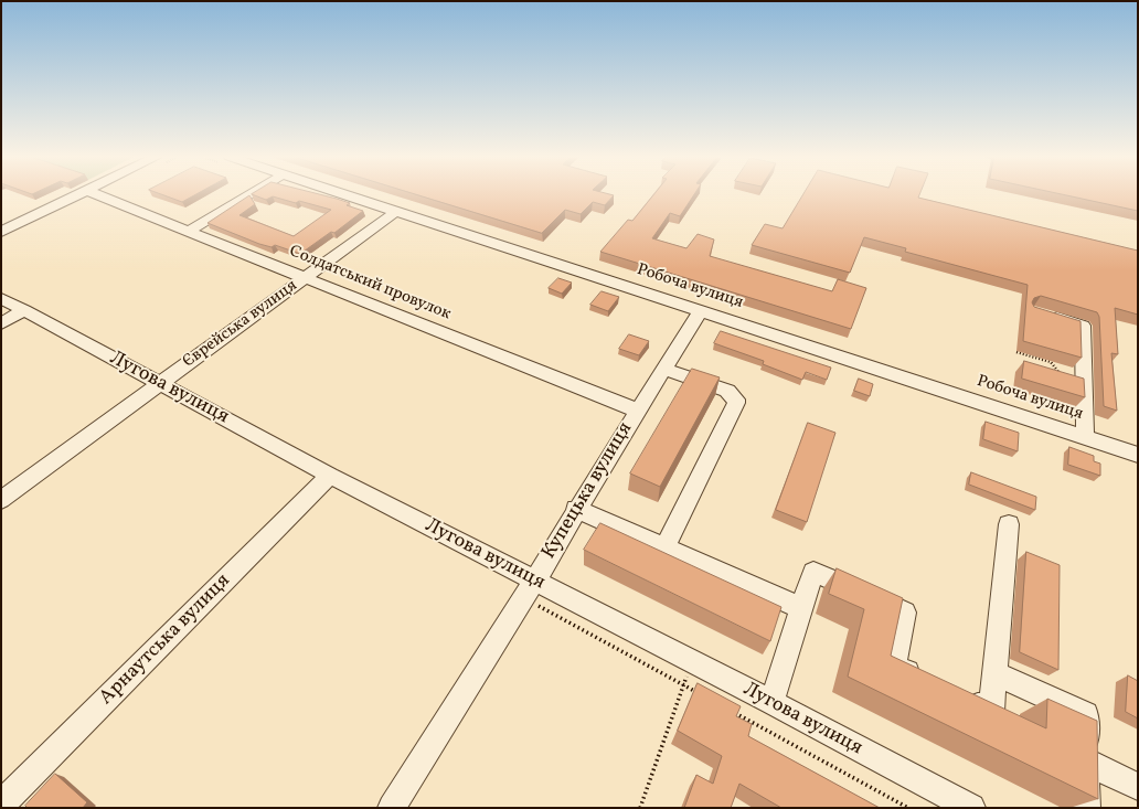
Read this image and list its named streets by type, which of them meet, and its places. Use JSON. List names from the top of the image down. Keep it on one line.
{"streets":{"street":["Солдатський провулок","Робоча вулиця","Єврейська вулиця","Лугова вулиця","Купецька вулиця","Арнаутська вулиця"]},"crossings":[["Солдатський провулок","Єврейська вулиця"],["Солдатський провулок","Купецька вулиця"],["Робоча вулиця","Єврейська вулиця"],["Робоча вулиця","Купецька вулиця"],["Єврейська вулиця","Лугова вулиця"],["Лугова вулиця","Купецька вулиця"],["Лугова вулиця","Арнаутська вулиця"]]}
